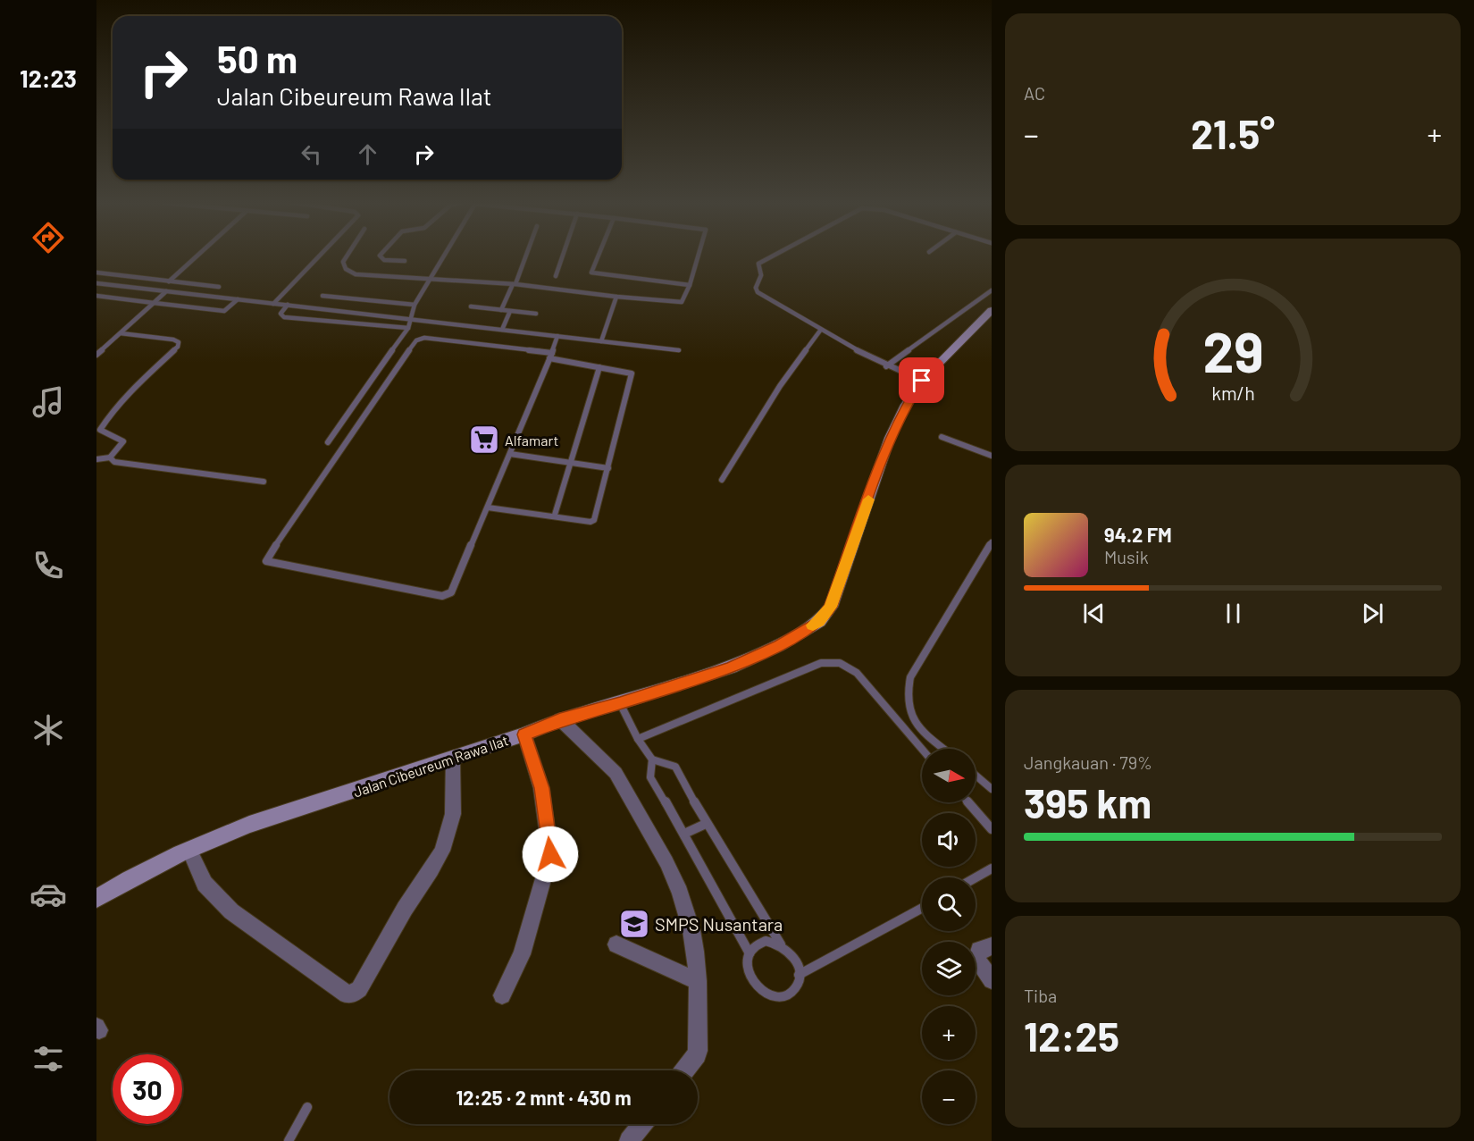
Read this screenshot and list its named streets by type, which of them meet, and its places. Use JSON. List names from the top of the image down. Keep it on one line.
{"streets":{"street":["Jalan Cibeureum Rawa Ilat"]},"places":{"supermarket":["Alfamart"],"school or university":["SMPS Nusantara"]},"north":"right","page":{"tabs":"12:23","tile":["AC",["Jangkauan · 79%","395 km"],["Tiba","12:25"]],"turn":["50 m","Jalan Cibeureum Rawa Ilat"],"heat":["−","21.5°","+"],"song":["94.2 FM","Musik"],"map_buttons":["+","−"],"limit":"30","trip":"12:25 · 2 mnt · 430 m","gauge":["29","km/h"]}}
